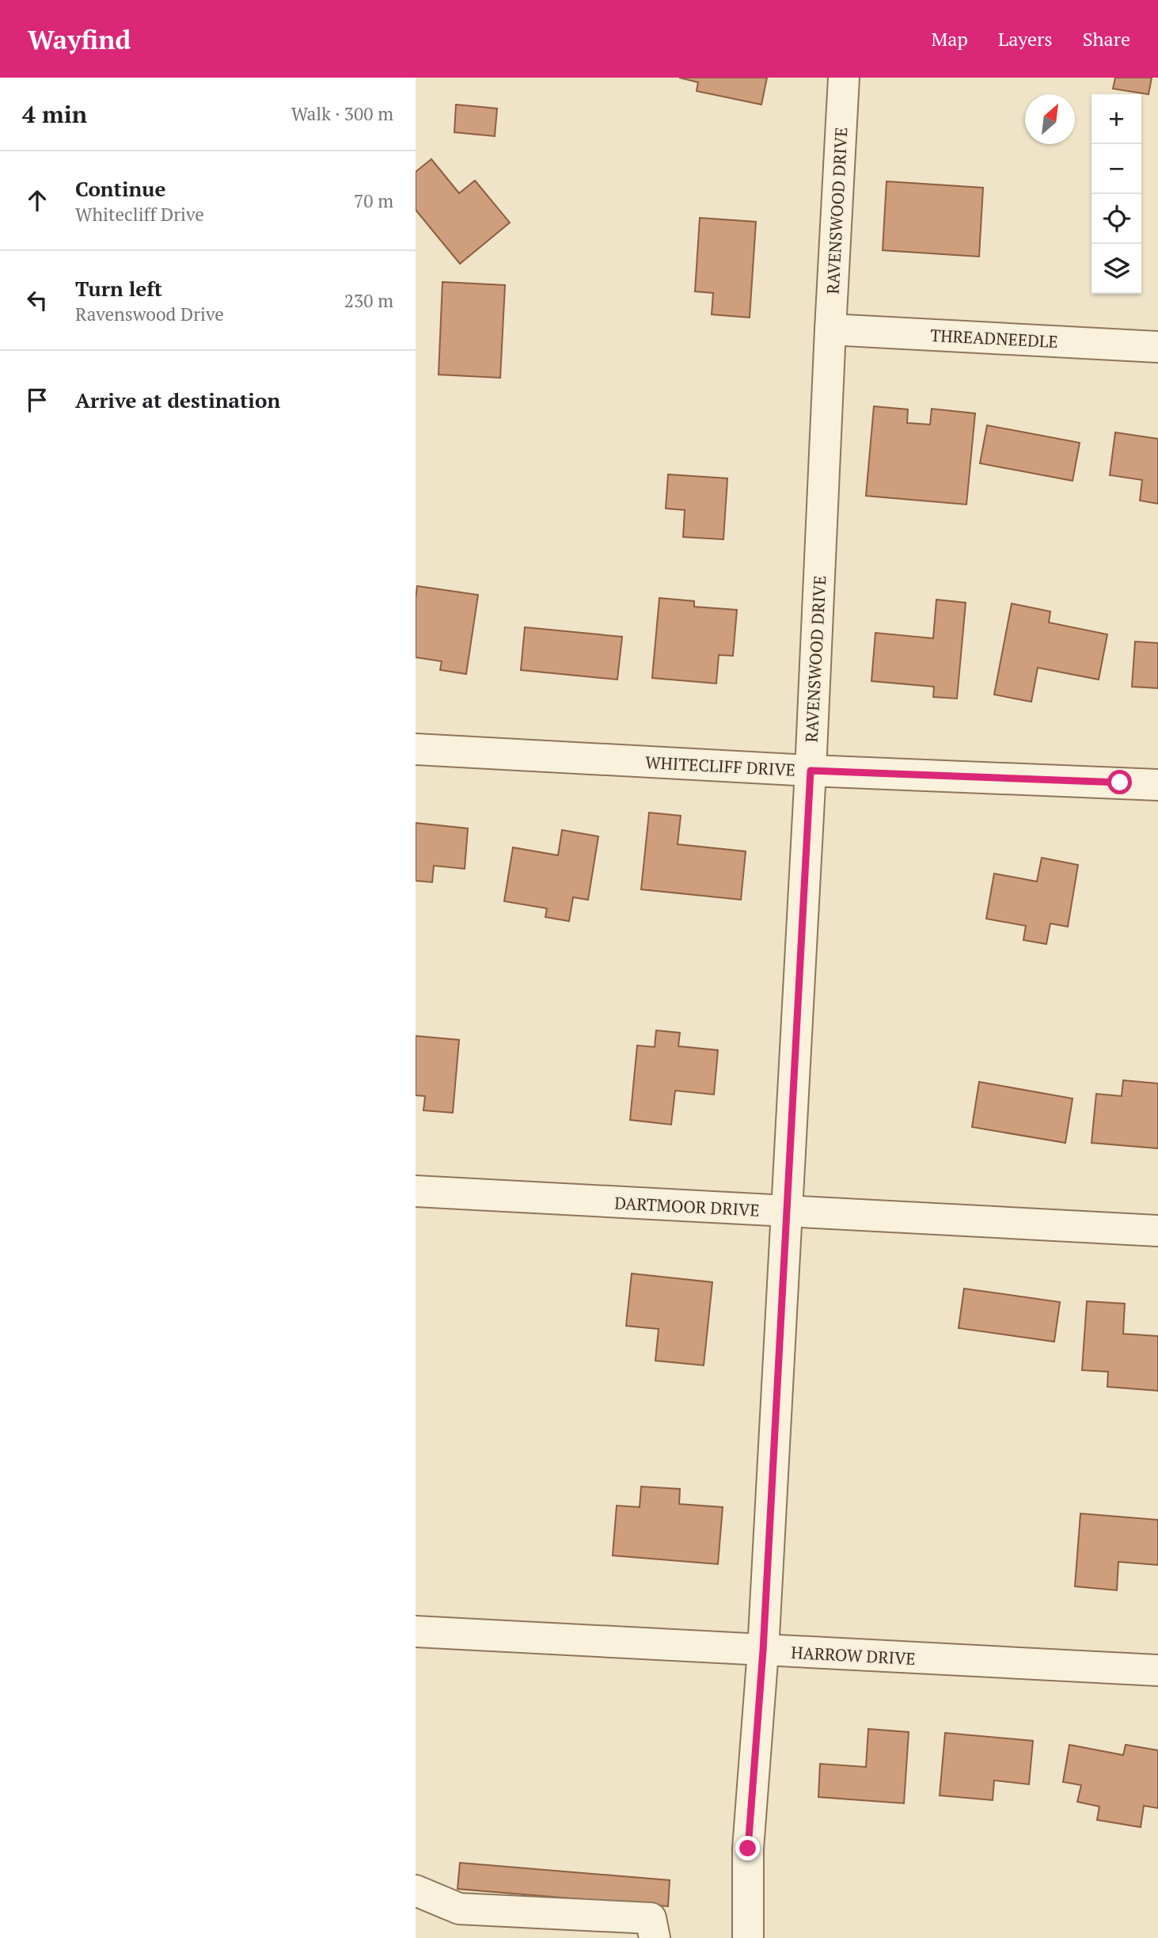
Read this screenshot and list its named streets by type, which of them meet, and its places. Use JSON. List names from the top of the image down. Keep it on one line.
{"streets":{"street":["RAVENSWOOD DRIVE","THREADNEEDLE","WHITECLIFF DRIVE","DARTMOOR DRIVE","HARROW DRIVE"]},"crossings":[["RAVENSWOOD DRIVE","THREADNEEDLE"],["RAVENSWOOD DRIVE","WHITECLIFF DRIVE"],["RAVENSWOOD DRIVE","DARTMOOR DRIVE"],["RAVENSWOOD DRIVE","HARROW DRIVE"]],"north":"top right","page":{"header":"Wayfind","nav":["Map","Layers","Share"],"heading":["4 min","Walk · 300 m"],"map_buttons":["+","−"],"list":[["Continue","Whitecliff Drive","70 m"],["Turn left","Ravenswood Drive","230 m"],"Arrive at destination"]}}
